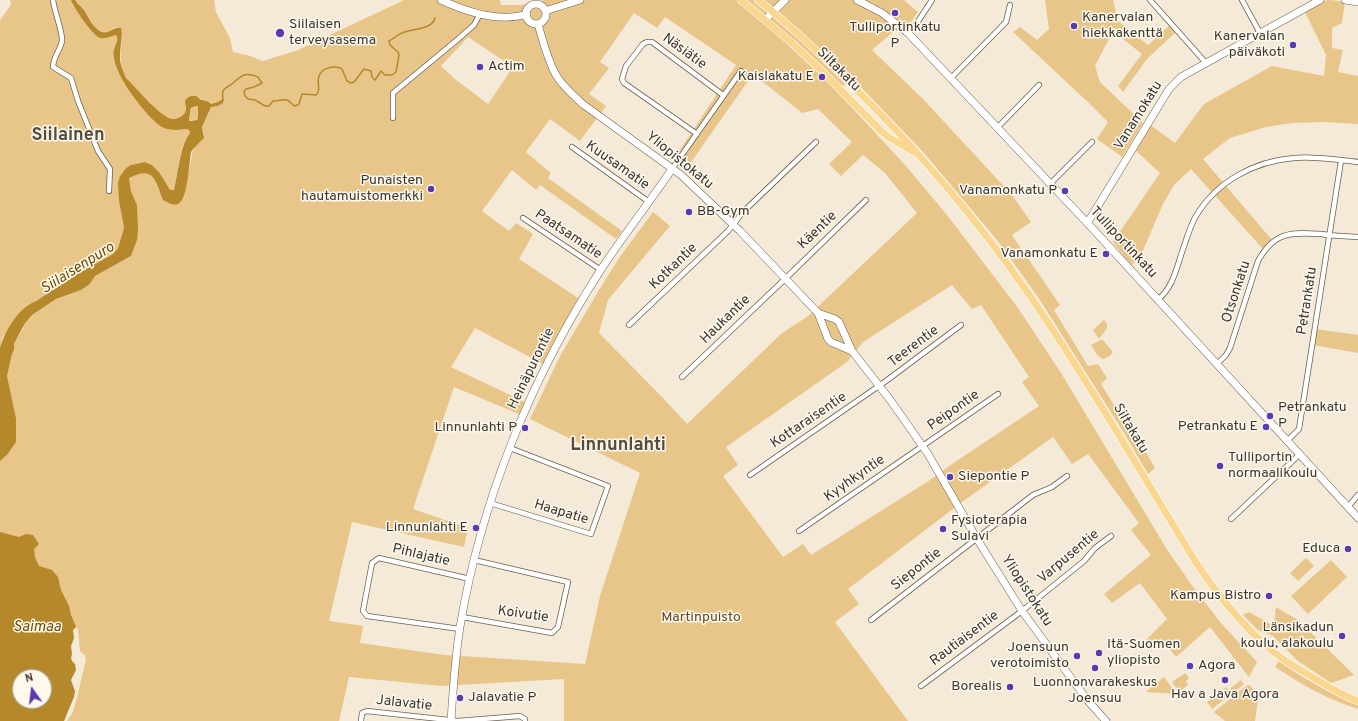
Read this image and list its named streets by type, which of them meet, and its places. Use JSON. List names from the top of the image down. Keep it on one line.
{"streets":{"main road":["Siltakatu"],"street":["Näsiätie","Vanamokatu","Yliopistokatu","Kuusamatie","Käentie","Paatsamatie","Tulliportinkatu","Kotkantie","Otsonkatu","Petrankatu","Haukantie","Teerentie","Heinäpurontie","Peipontie","Kottaraisentie","Kyyhkyntie","Haapatie","Pihlajatie","Varpusentie","Siepontie","Koivutie","Rautiaisentie","Jalavatie"]},"crossings":[["Näsiätie","Heinäpurontie"],["Vanamokatu","Tulliportinkatu"],["Yliopistokatu","Käentie"],["Yliopistokatu","Kotkantie"],["Yliopistokatu","Haukantie"],["Yliopistokatu","Teerentie"],["Yliopistokatu","Heinäpurontie"],["Yliopistokatu","Peipontie"],["Yliopistokatu","Kottaraisentie"],["Yliopistokatu","Kyyhkyntie"],["Yliopistokatu","Varpusentie"],["Yliopistokatu","Siepontie"],["Yliopistokatu","Rautiaisentie"],["Kuusamatie","Heinäpurontie"],["Käentie","Haukantie"],["Paatsamatie","Heinäpurontie"],["Tulliportinkatu","Otsonkatu"],["Tulliportinkatu","Petrankatu"],["Otsonkatu","Petrankatu"],["Teerentie","Kottaraisentie"],["Heinäpurontie","Haapatie"],["Heinäpurontie","Pihlajatie"],["Heinäpurontie","Koivutie"],["Heinäpurontie","Jalavatie"],["Peipontie","Kyyhkyntie"],["Varpusentie","Rautiaisentie"]],"districts":["Siilainen","Linnunlahti"],"water":["Siilaisenpuro","Saimaa"],"parks":["Martinpuisto"],"places":["Tulliportinkatu P","Kanervalan hiekkakenttä","Siilaisen terveysasema","Kanervalan päiväkoti","Actim","Kaislakatu E","Punaisten hautamuistomerkki","Vanamonkatu P","BB-Gym","Vanamonkatu E","Petrankatu P","Petrankatu E","Linnunlahti P","Tulliportin normaalikoulu","Siepontie P","Linnunlahti E","Fysioterapia Sulavi","Educa","Kampus Bistro","Länsikadun koulu, alakoulu","Itä-Suomen yliopisto","Joensuun verotoimisto","Agora","Luonnonvarakeskus Joensuu","Hav a Java Agora","Borealis","Jalavatie P"],"north":"top"}
